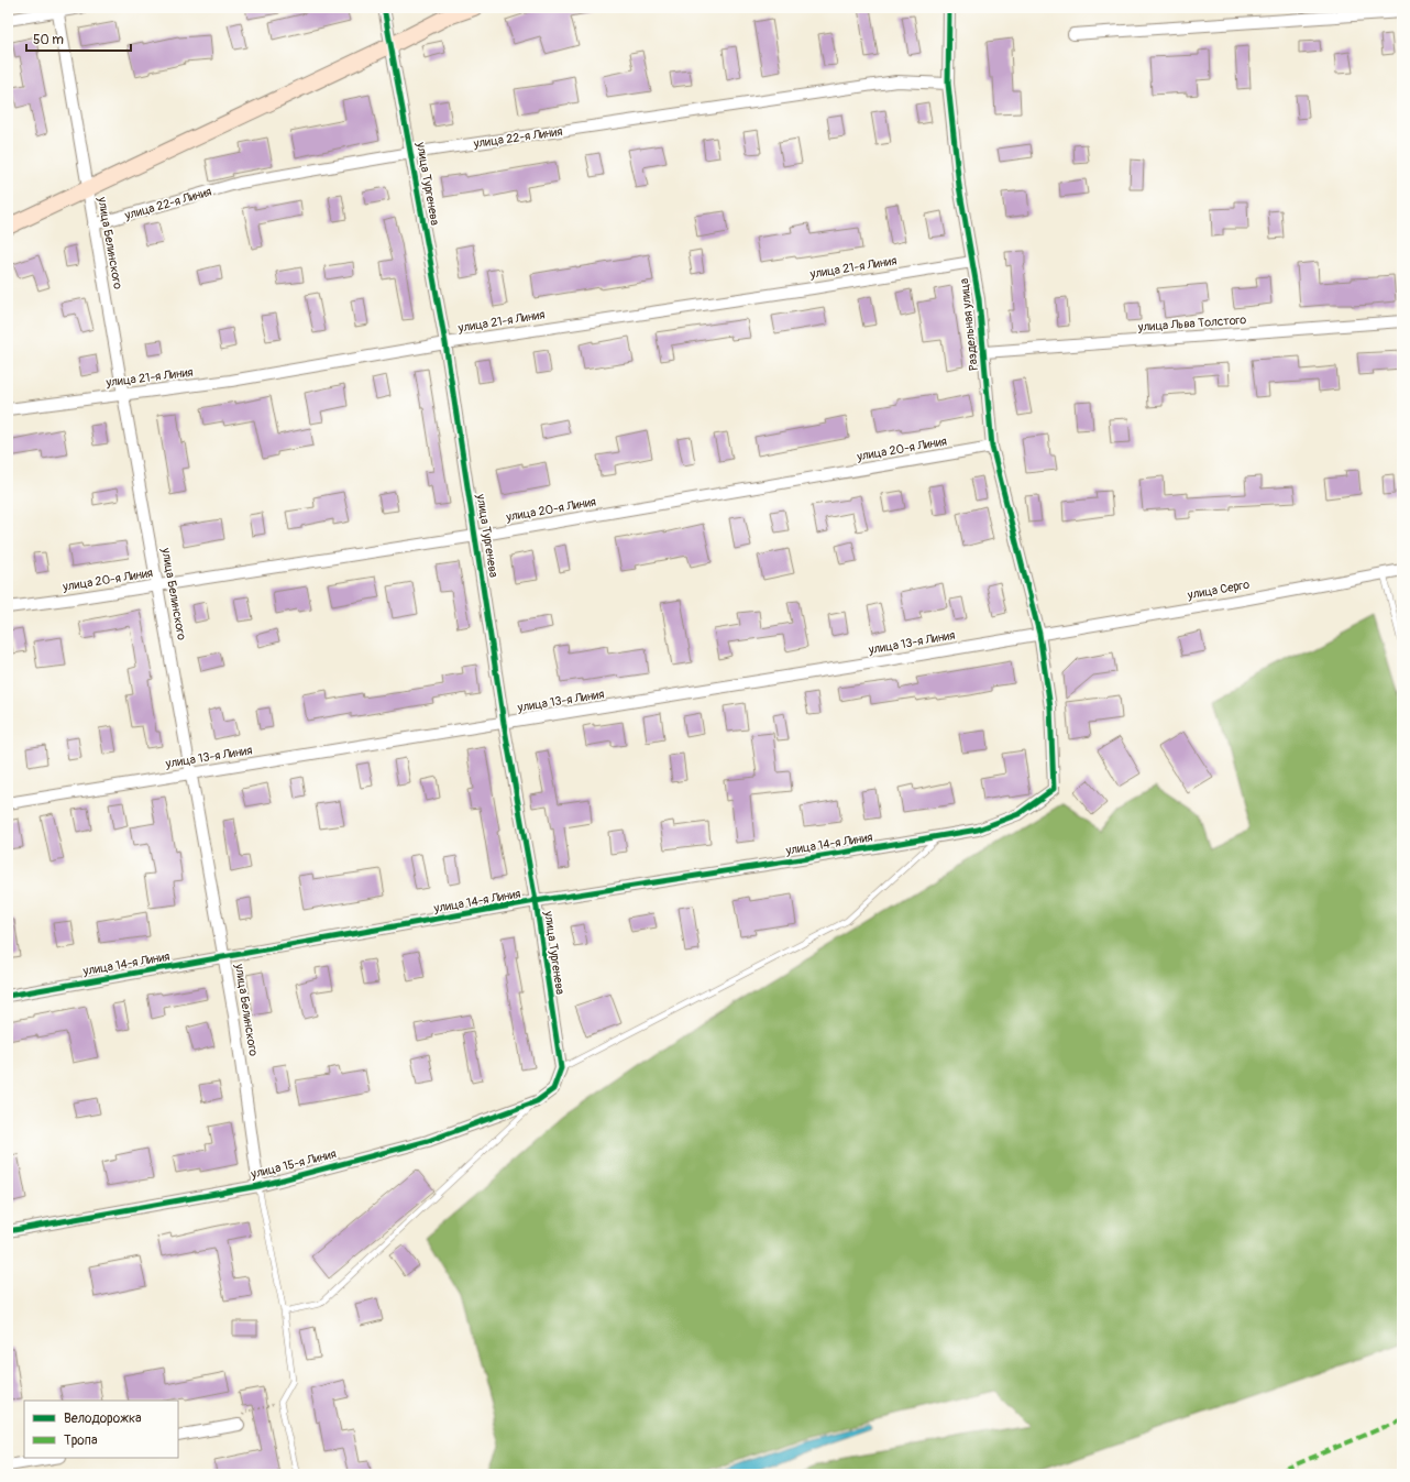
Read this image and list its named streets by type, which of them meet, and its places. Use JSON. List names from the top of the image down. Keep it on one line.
{"streets":{"street":["улица 22-я Линия","улица Тургенева","улица Белинского","улица 21-я Линия","улица Льва Толстого","Раздельная улица","улица 20-я Линия","улица Серго","улица 13-я Линия","улица 14-я Линия","улица 15-я Линия"]},"crossings":[["улица 22-я Линия","улица Тургенева"],["улица 22-я Линия","улица Белинского"],["улица 22-я Линия","Раздельная улица"],["улица Тургенева","улица 21-я Линия"],["улица Тургенева","улица 20-я Линия"],["улица Тургенева","улица 13-я Линия"],["улица Тургенева","улица 14-я Линия"],["улица Тургенева","улица 15-я Линия"],["улица Белинского","улица 21-я Линия"],["улица Белинского","улица 20-я Линия"],["улица Белинского","улица 13-я Линия"],["улица Белинского","улица 14-я Линия"],["улица Белинского","улица 15-я Линия"],["улица 21-я Линия","Раздельная улица"],["улица Льва Толстого","Раздельная улица"],["Раздельная улица","улица 20-я Линия"],["Раздельная улица","улица Серго"],["Раздельная улица","улица 13-я Линия"],["Раздельная улица","улица 14-я Линия"],["улица Серго","улица 13-я Линия"]],"legend":["Велодорожка","Тропа"],"scale_bar":"50 m"}
